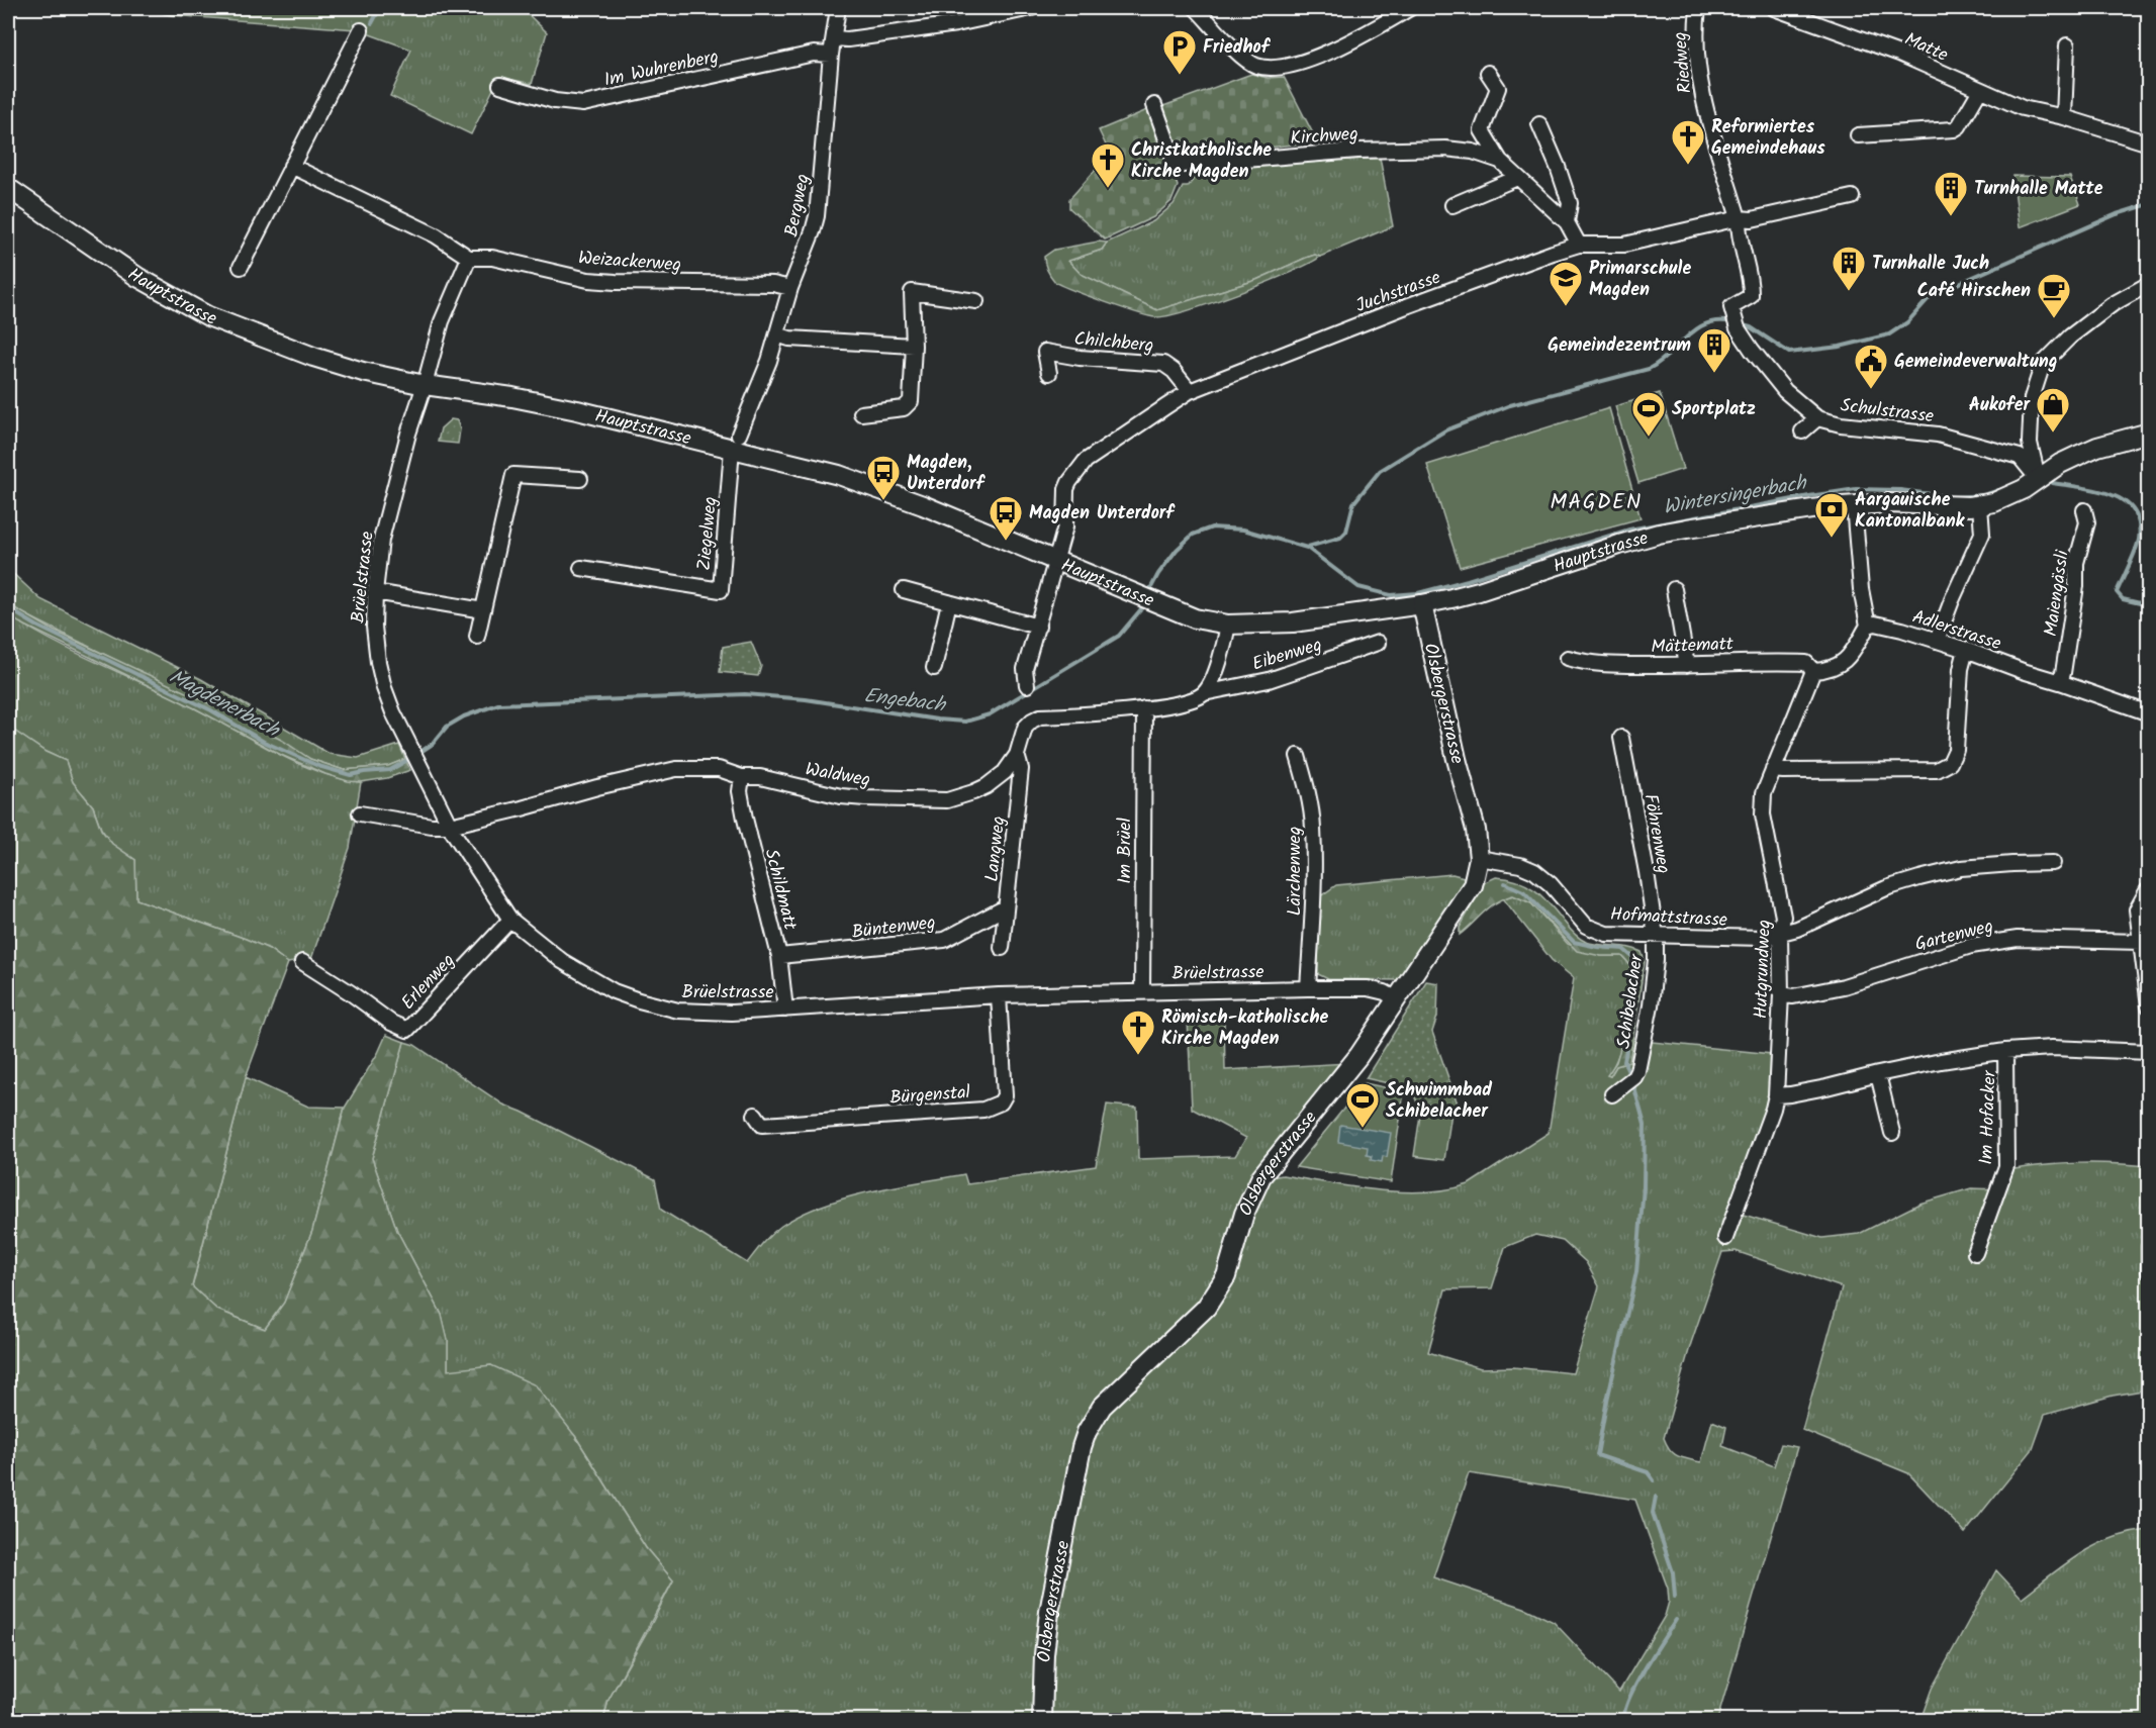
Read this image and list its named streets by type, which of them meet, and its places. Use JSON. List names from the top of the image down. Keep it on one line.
{"streets":{"main road":["Hauptstrasse","Olsbergerstrasse"],"street":["Matte","Riedweg","Im Wuhrenberg","Kirchweg","Bergweg","Weizackerweg","Juchstrasse","Chilchberg","Schulstrasse","Ziegelweg","Brüelstrasse","Maiengässli","Adlerstrasse","Mättematt","Eibenweg","Waldweg","Föhrenweg","Langweg","Im Brüel","Lärchenweg","Schildmatt","Hofmattstrasse","Büntenweg","Gartenweg","Hutgrundweg","Erlenweg","Schibelacher","Bürgenstal","Im Hofacker"]},"crossings":[["Riedweg","Juchstrasse"],["Riedweg","Schulstrasse"],["Im Wuhrenberg","Bergweg"],["Kirchweg","Juchstrasse"],["Bergweg","Weizackerweg"],["Bergweg","Hauptstrasse"],["Bergweg","Ziegelweg"],["Juchstrasse","Hauptstrasse"],["Juchstrasse","Chilchberg"],["Juchstrasse","Schulstrasse"],["Hauptstrasse","Schulstrasse"],["Hauptstrasse","Ziegelweg"],["Hauptstrasse","Brüelstrasse"],["Hauptstrasse","Olsbergerstrasse"],["Brüelstrasse","Olsbergerstrasse"],["Brüelstrasse","Waldweg"],["Brüelstrasse","Im Brüel"],["Brüelstrasse","Lärchenweg"],["Brüelstrasse","Schildmatt"],["Brüelstrasse","Erlenweg"],["Brüelstrasse","Bürgenstal"],["Maiengässli","Adlerstrasse"],["Mättematt","Hutgrundweg"],["Eibenweg","Waldweg"],["Olsbergerstrasse","Hofmattstrasse"],["Waldweg","Langweg"],["Waldweg","Im Brüel"],["Waldweg","Schildmatt"],["Föhrenweg","Hofmattstrasse"],["Föhrenweg","Schibelacher"],["Langweg","Büntenweg"],["Schildmatt","Büntenweg"],["Hofmattstrasse","Hutgrundweg"],["Hofmattstrasse","Schibelacher"],["Gartenweg","Hutgrundweg"],["Hutgrundweg","Im Hofacker"]],"districts":["MAGDEN"],"water":["Wintersingerbach","Engebach","Magdenerbach"],"places":{"parking":["Friedhof"],"church":["Reformiertes Gemeindehaus","Christkatholische Kirche Magden","Römisch-katholische Kirche Magden"],"building":["Turnhalle Matte","Turnhalle Juch","Gemeindezentrum"],"school or university":["Primarschule Magden"],"cafe":["Café Hirschen"],"public building":["Gemeindeverwaltung"],"shop":["Aukofer"],"sports":["Sportplatz","Schwimmbad Schibelacher"],"bus stop":["Magden, Unterdorf","Magden Unterdorf"],"bank":["Aargauische Kantonalbank"]}}
